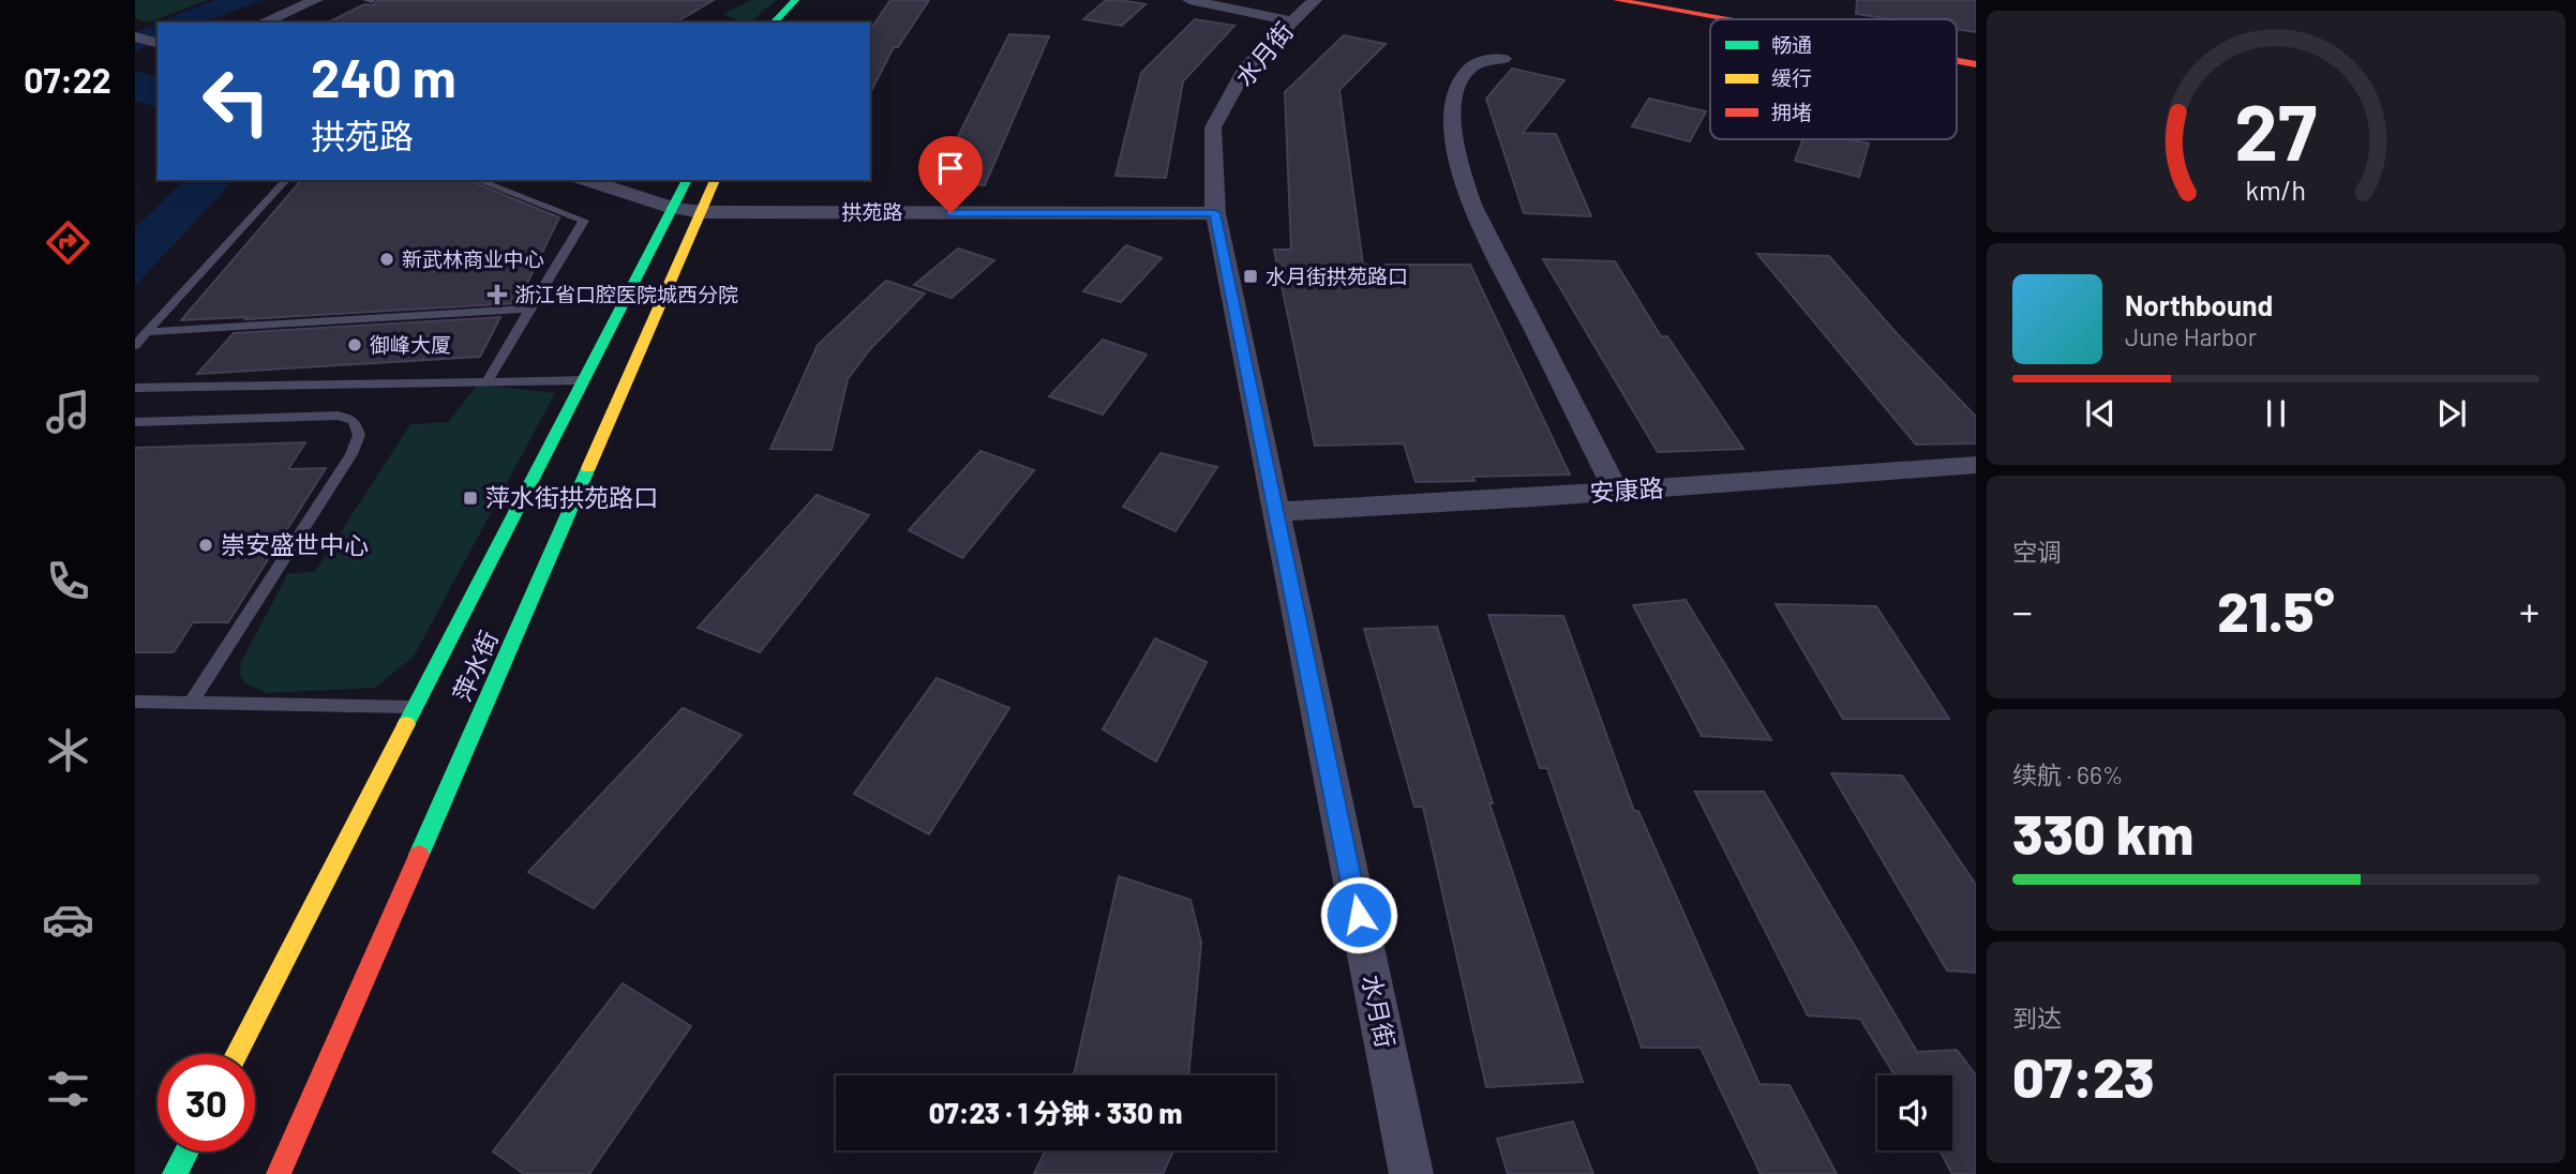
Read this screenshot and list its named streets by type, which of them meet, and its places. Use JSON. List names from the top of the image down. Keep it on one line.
{"streets":{"main road":["萍水街"],"street":["水月街","拱苑路","安康路"]},"crossings":[["水月街","拱苑路"],["水月街","安康路"],["拱苑路","萍水街"]],"places":{"other":["新武林商业中心","御峰大厦","崇安盛世中心"],"transit":["水月街拱苑路口","萍水街拱苑路口"],"health":["浙江省口腔医院城西分院"]},"legend":["畅通","缓行","拥堵"],"page":{"tabs":"07:22","turn":["240 m","拱苑路"],"song":["Northbound","June Harbor"],"tile":["空调",["续航 · 66%","330 km"],["到达","07:23"]],"heat":["−","21.5°","+"],"limit":"30","trip":"07:23 · 1 分钟 · 330 m","gauge":["27","km/h"]}}
